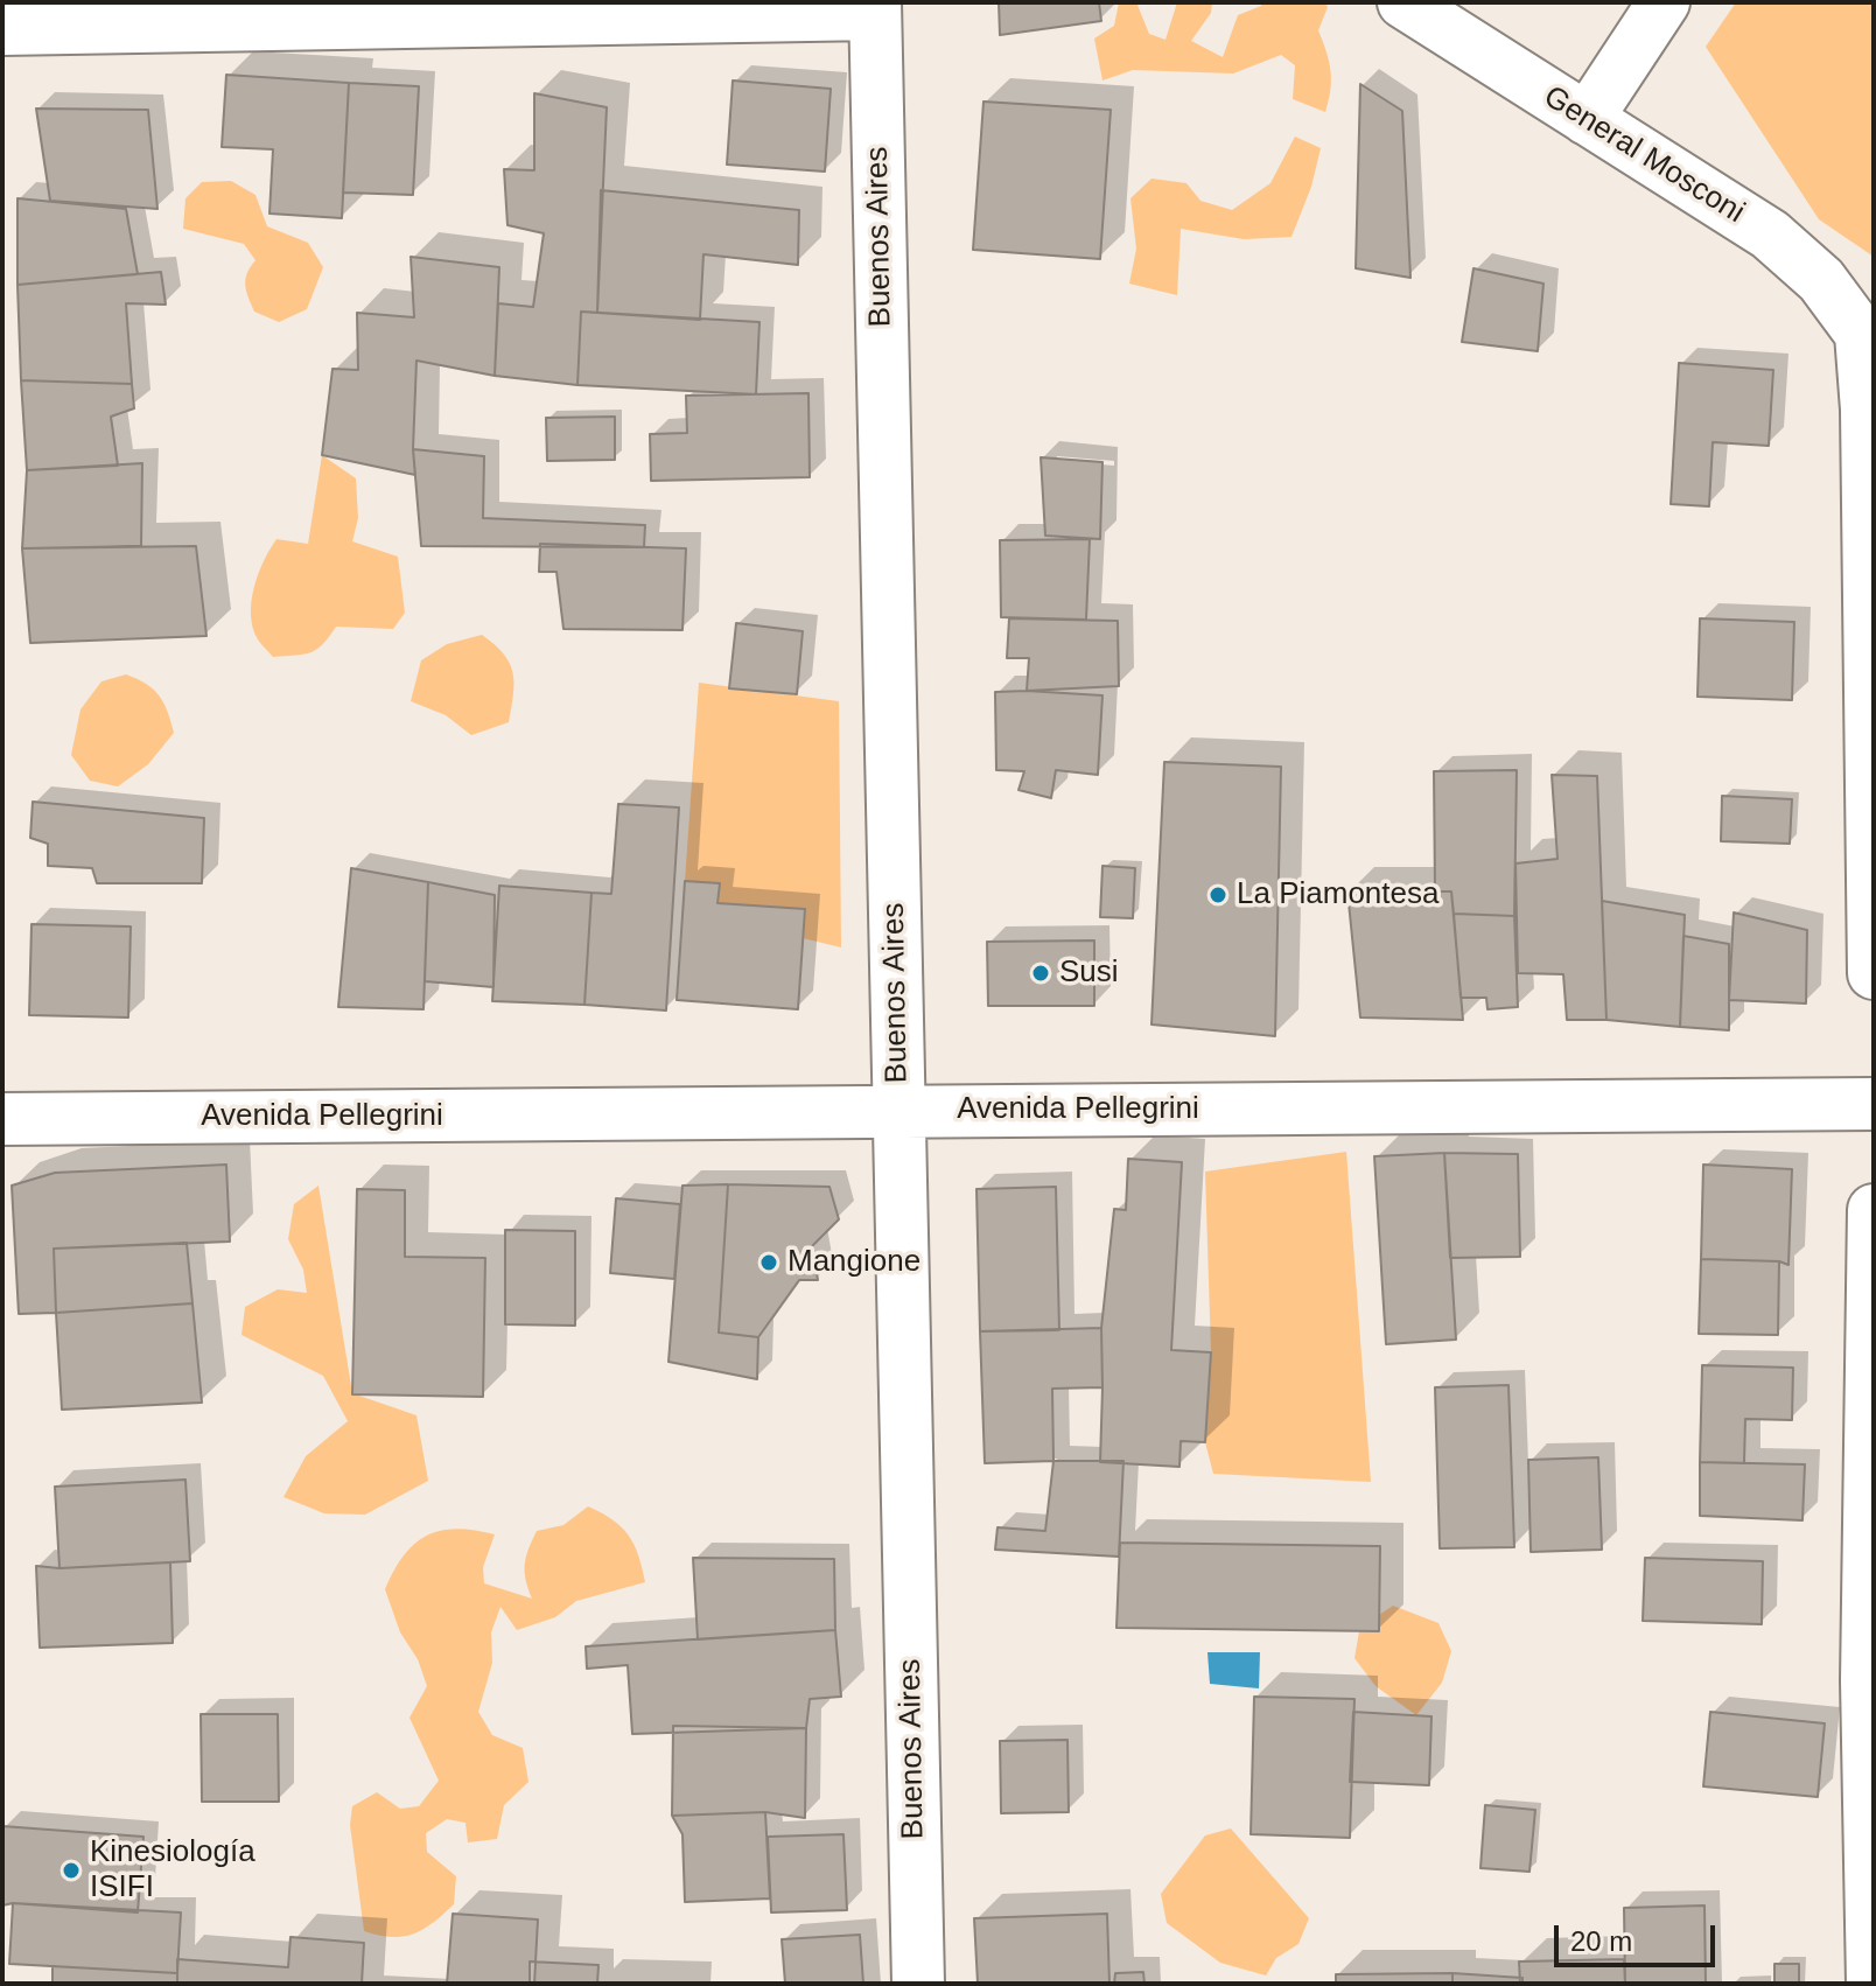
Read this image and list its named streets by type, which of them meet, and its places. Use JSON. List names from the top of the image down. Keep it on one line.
{"streets":{"street":["General Mosconi","Buenos Aires","Avenida Pellegrini"]},"crossings":[["Buenos Aires","Avenida Pellegrini"]],"places":["La Piamontesa","Susi","Mangione","Kinesiología ISIFI"],"scale_bar":"20 m"}
